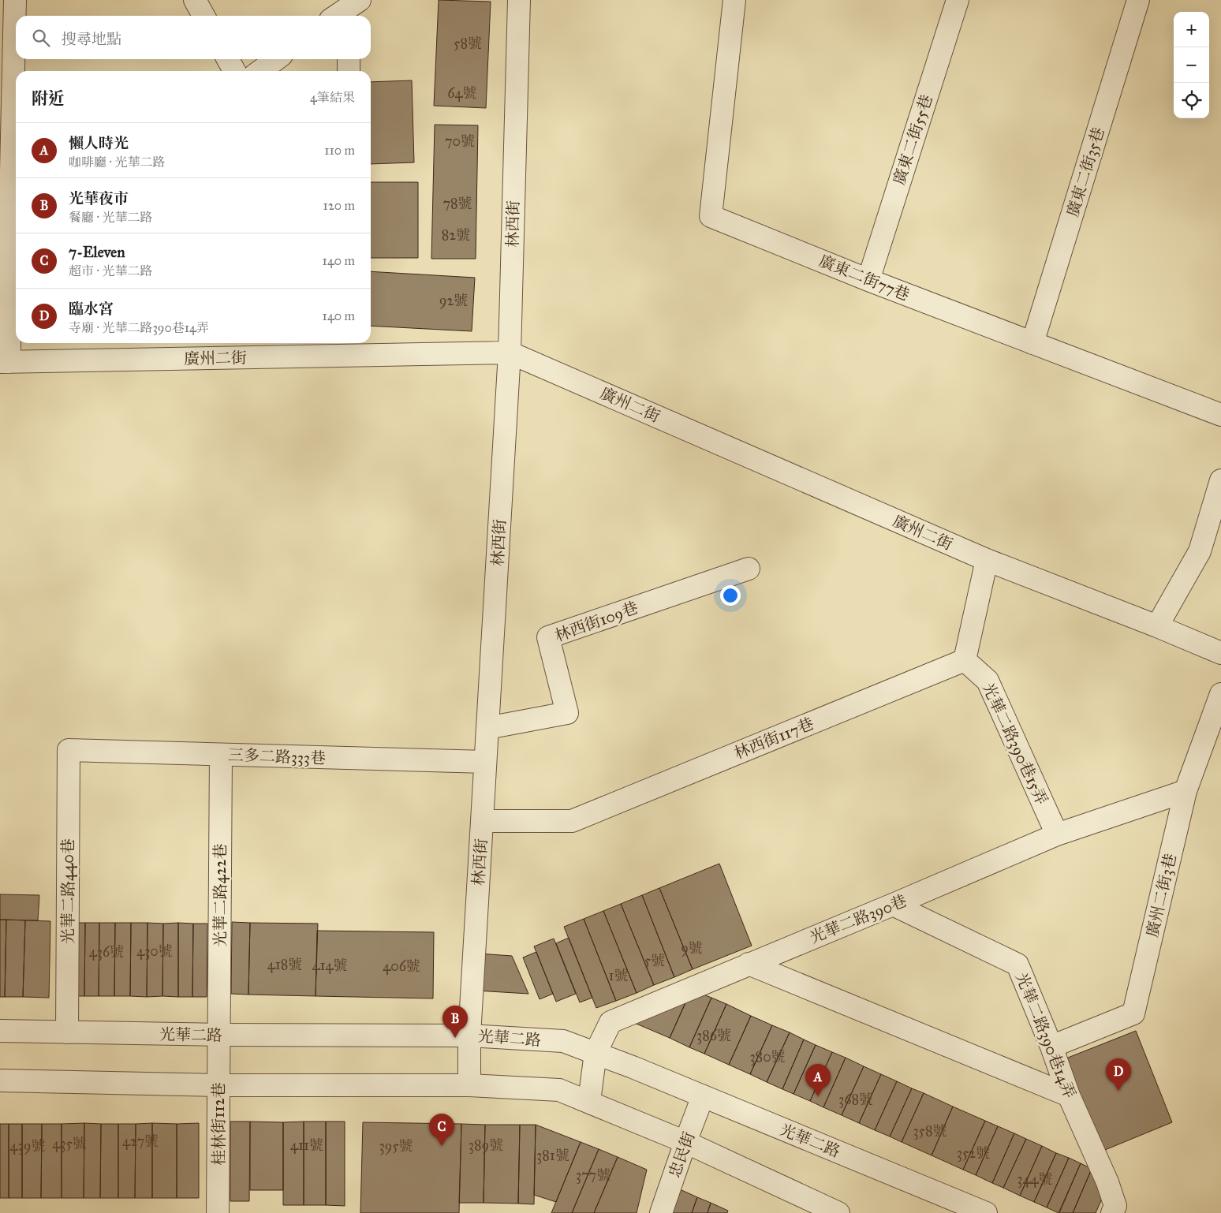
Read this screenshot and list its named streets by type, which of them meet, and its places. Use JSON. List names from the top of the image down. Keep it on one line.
{"streets":{"street":["廣東二街55巷","廣東二街35巷","林西街","廣東二街77巷","廣州二街","林西街109巷","林西街117巷","光華二路390巷15弄","三多二路333巷","光華二路440巷","光華二路422巷","廣州二街3巷","光華二路390巷","光華二路","光華二路390巷14弄","桂林街112巷","忠民街"]},"crossings":[["廣東二街55巷","廣東二街77巷"],["廣東二街35巷","廣東二街77巷"],["林西街","廣州二街"],["林西街","林西街109巷"],["林西街","林西街117巷"],["林西街","三多二路333巷"],["林西街","光華二路"],["林西街117巷","光華二路390巷15弄"],["光華二路390巷15弄","光華二路390巷"],["三多二路333巷","光華二路440巷"],["三多二路333巷","光華二路422巷"],["光華二路440巷","光華二路"],["光華二路422巷","光華二路"],["光華二路422巷","桂林街112巷"],["廣州二街3巷","光華二路390巷"],["廣州二街3巷","光華二路390巷14弄"],["光華二路390巷","光華二路"],["光華二路390巷","光華二路390巷14弄"],["光華二路","桂林街112巷"],["光華二路","忠民街"]],"house_numbers":["58號","64號","70號","78號","82號","92號","9號","430號","436號","5號","418號","414號","406號","1號","386號","380號","368號","358號","427號","435號","411號","389號","439號","395號","352號","381號","377號","344號"],"page":{"map_buttons":["+","−"],"search":"搜尋地點","heading":["附近","4筆結果"],"list":[{"mark":"A","name":"懶人時光","note":"咖啡廳 · 光華二路","value":"110 m"},{"mark":"B","name":"光華夜市","note":"餐廳 · 光華二路","value":"120 m"},{"mark":"C","name":"7-Eleven","note":"超市 · 光華二路","value":"140 m"},{"mark":"D","name":"臨水宮","note":"寺廟 · 光華二路390巷14弄","value":"140 m"}],"pins":["B","D","A","C"]}}
